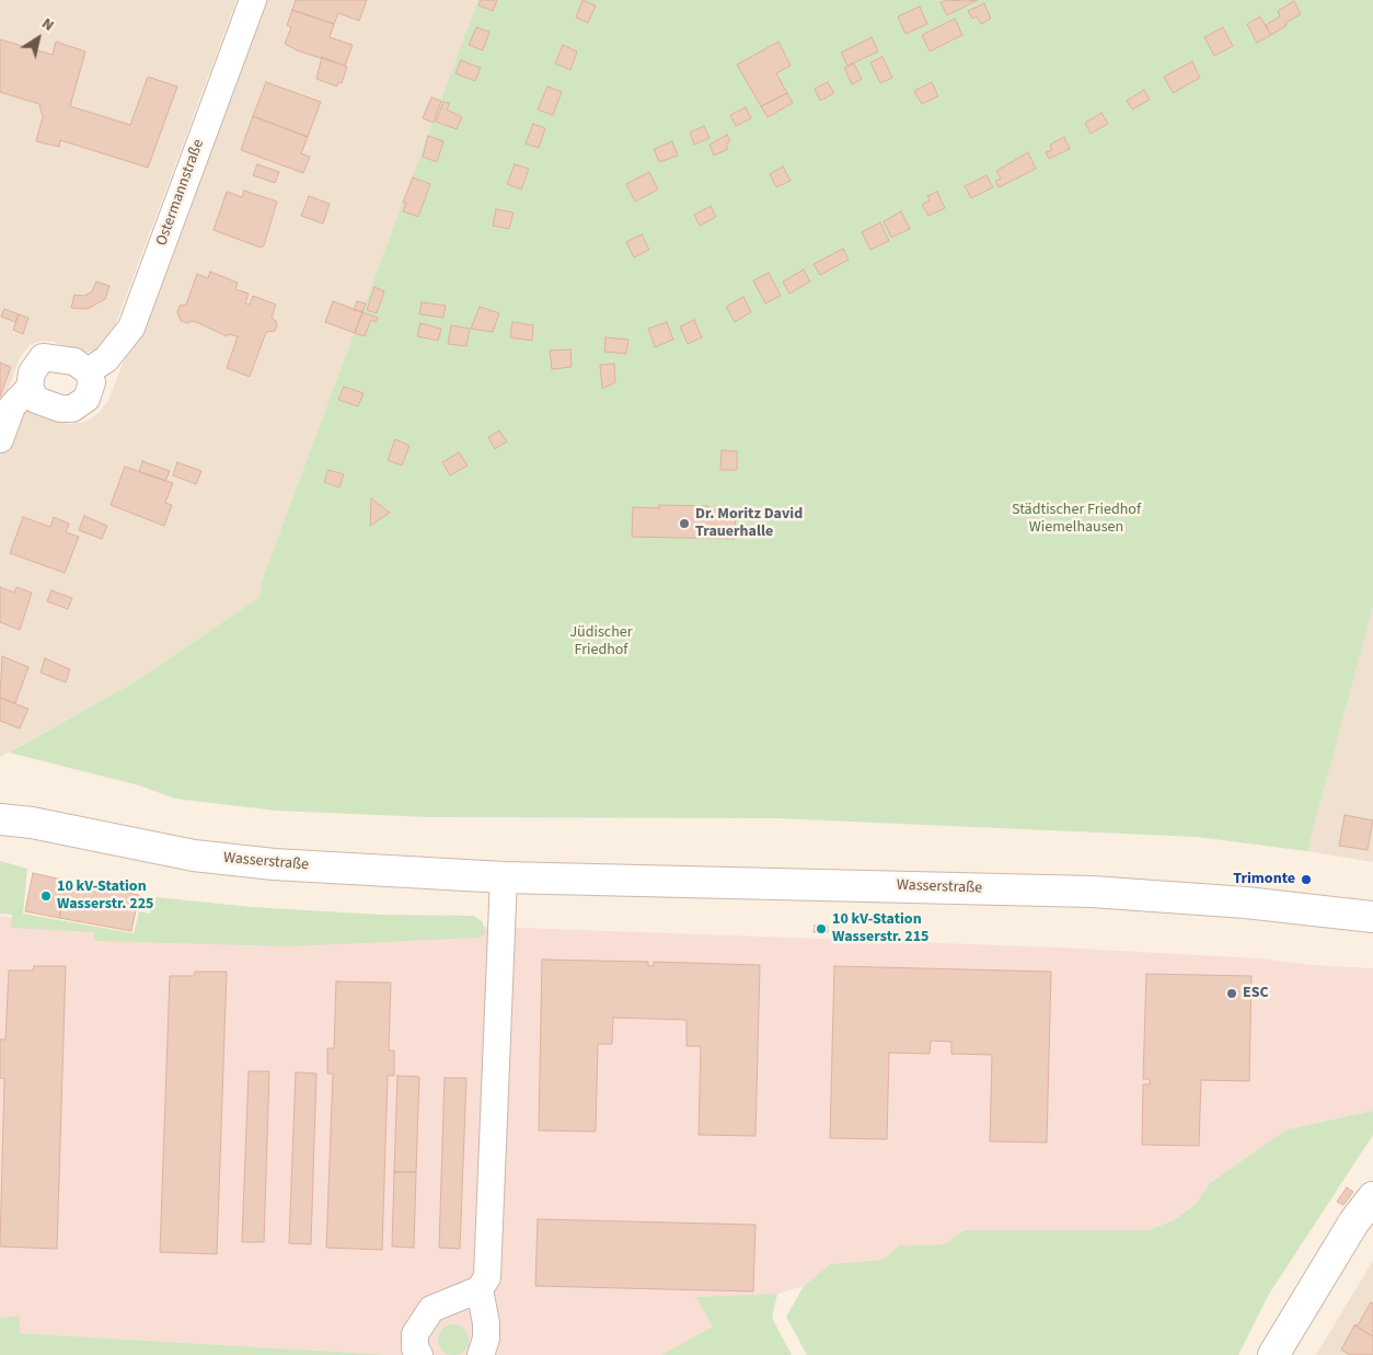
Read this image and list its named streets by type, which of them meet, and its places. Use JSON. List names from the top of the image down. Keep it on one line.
{"streets":{"main road":["Wasserstraße"],"street":["Ostermannstraße"]},"parks":["Städtischer Friedhof Wiemelhausen","Jüdischer Friedhof"],"places":["Dr. Moritz David Trauerhalle","Trimonte","10 kV-Station Wasserstr. 225","10 kV-Station Wasserstr. 215","ESC"],"north":"top right"}
